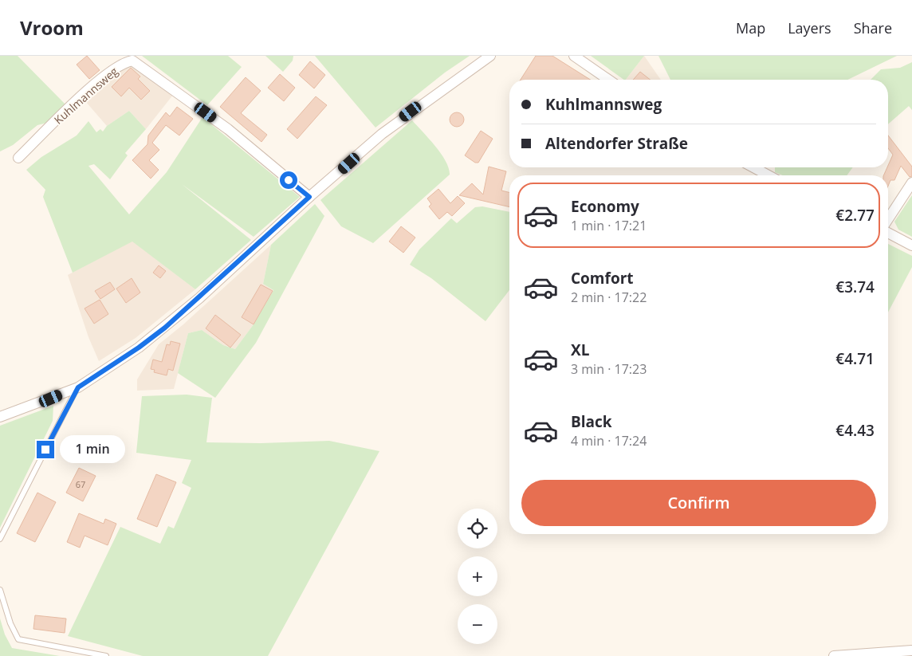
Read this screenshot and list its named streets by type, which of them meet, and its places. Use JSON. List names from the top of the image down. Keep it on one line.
{"streets":{"street":["Kuhlmannsweg"]},"house_numbers":["67"],"page":{"header":"Vroom","nav":["Map","Layers","Share"],"banner":["Kuhlmannsweg","Altendorfer Straße"],"list":[{"name":"Economy","note":"1 min · 17:21","value":"€2.77"},{"name":"Comfort","note":"2 min · 17:22","value":"€3.74"},{"name":"XL","note":"3 min · 17:23","value":"€4.71"},{"name":"Black","note":"4 min · 17:24","value":"€4.43"}],"bubble":"1 min","buttons":"Confirm","map_buttons":["+","−"]}}
